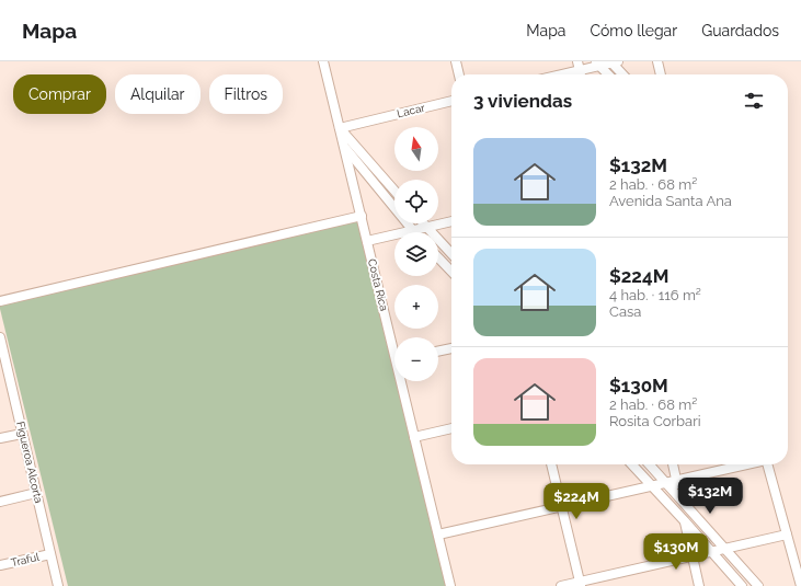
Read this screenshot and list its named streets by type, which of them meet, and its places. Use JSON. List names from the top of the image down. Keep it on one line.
{"streets":{"street":["Lacar","Costa Rica","Figueroa Alcorta","Traful"]},"crossings":[["Lacar","Costa Rica"],["Figueroa Alcorta","Traful"]],"north":"top","page":{"header":"Mapa","nav":["Mapa","Cómo llegar","Guardados"],"chip":["Comprar","Alquilar","Filtros"],"heading":"3 viviendas","map_buttons":["+","−"],"list":[{"name":"$132M","note":"2 hab. · 68 m² · Avenida Santa Ana"},{"name":"$224M","note":"4 hab. · 116 m² · Casa"},{"name":"$130M","note":"2 hab. · 68 m² · Rosita Corbari"}],"price":["$132M","$224M","$130M"]}}
